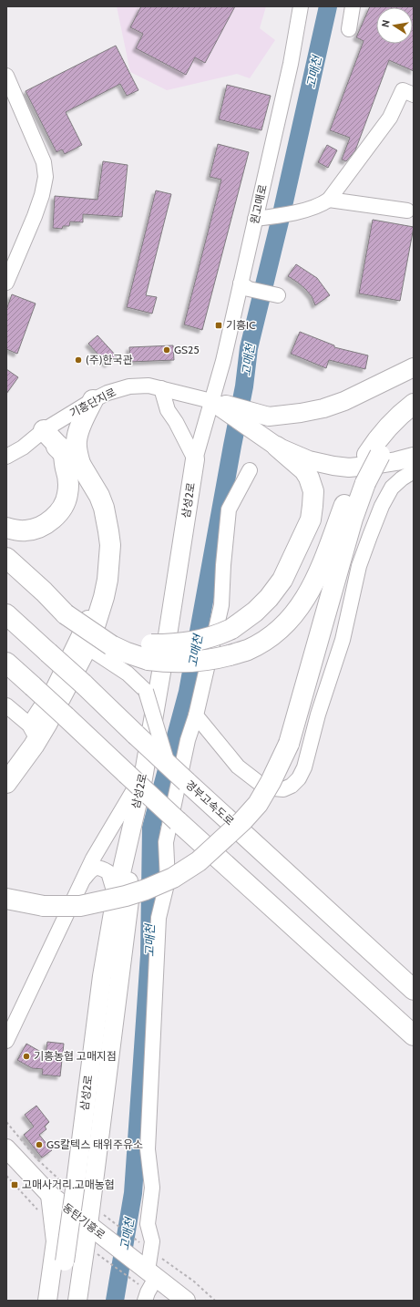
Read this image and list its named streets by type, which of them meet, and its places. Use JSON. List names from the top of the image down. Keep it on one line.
{"streets":{"highway":["경부고속도로"],"main road":["삼성2로","동탄기흥로"],"street":["원고매로","기흥단지로"]},"crossings":[["원고매로","기흥단지로"],["원고매로","삼성2로"],["기흥단지로","삼성2로"],["삼성2로","동탄기흥로"]],"water":["고매천"],"places":{"transit":["기흥IC","고매사거리.고매농협"],"other":["GS25","(주)한국관","기흥농협 고매지점","GS칼텍스 태위주유소"]},"north":"left"}
